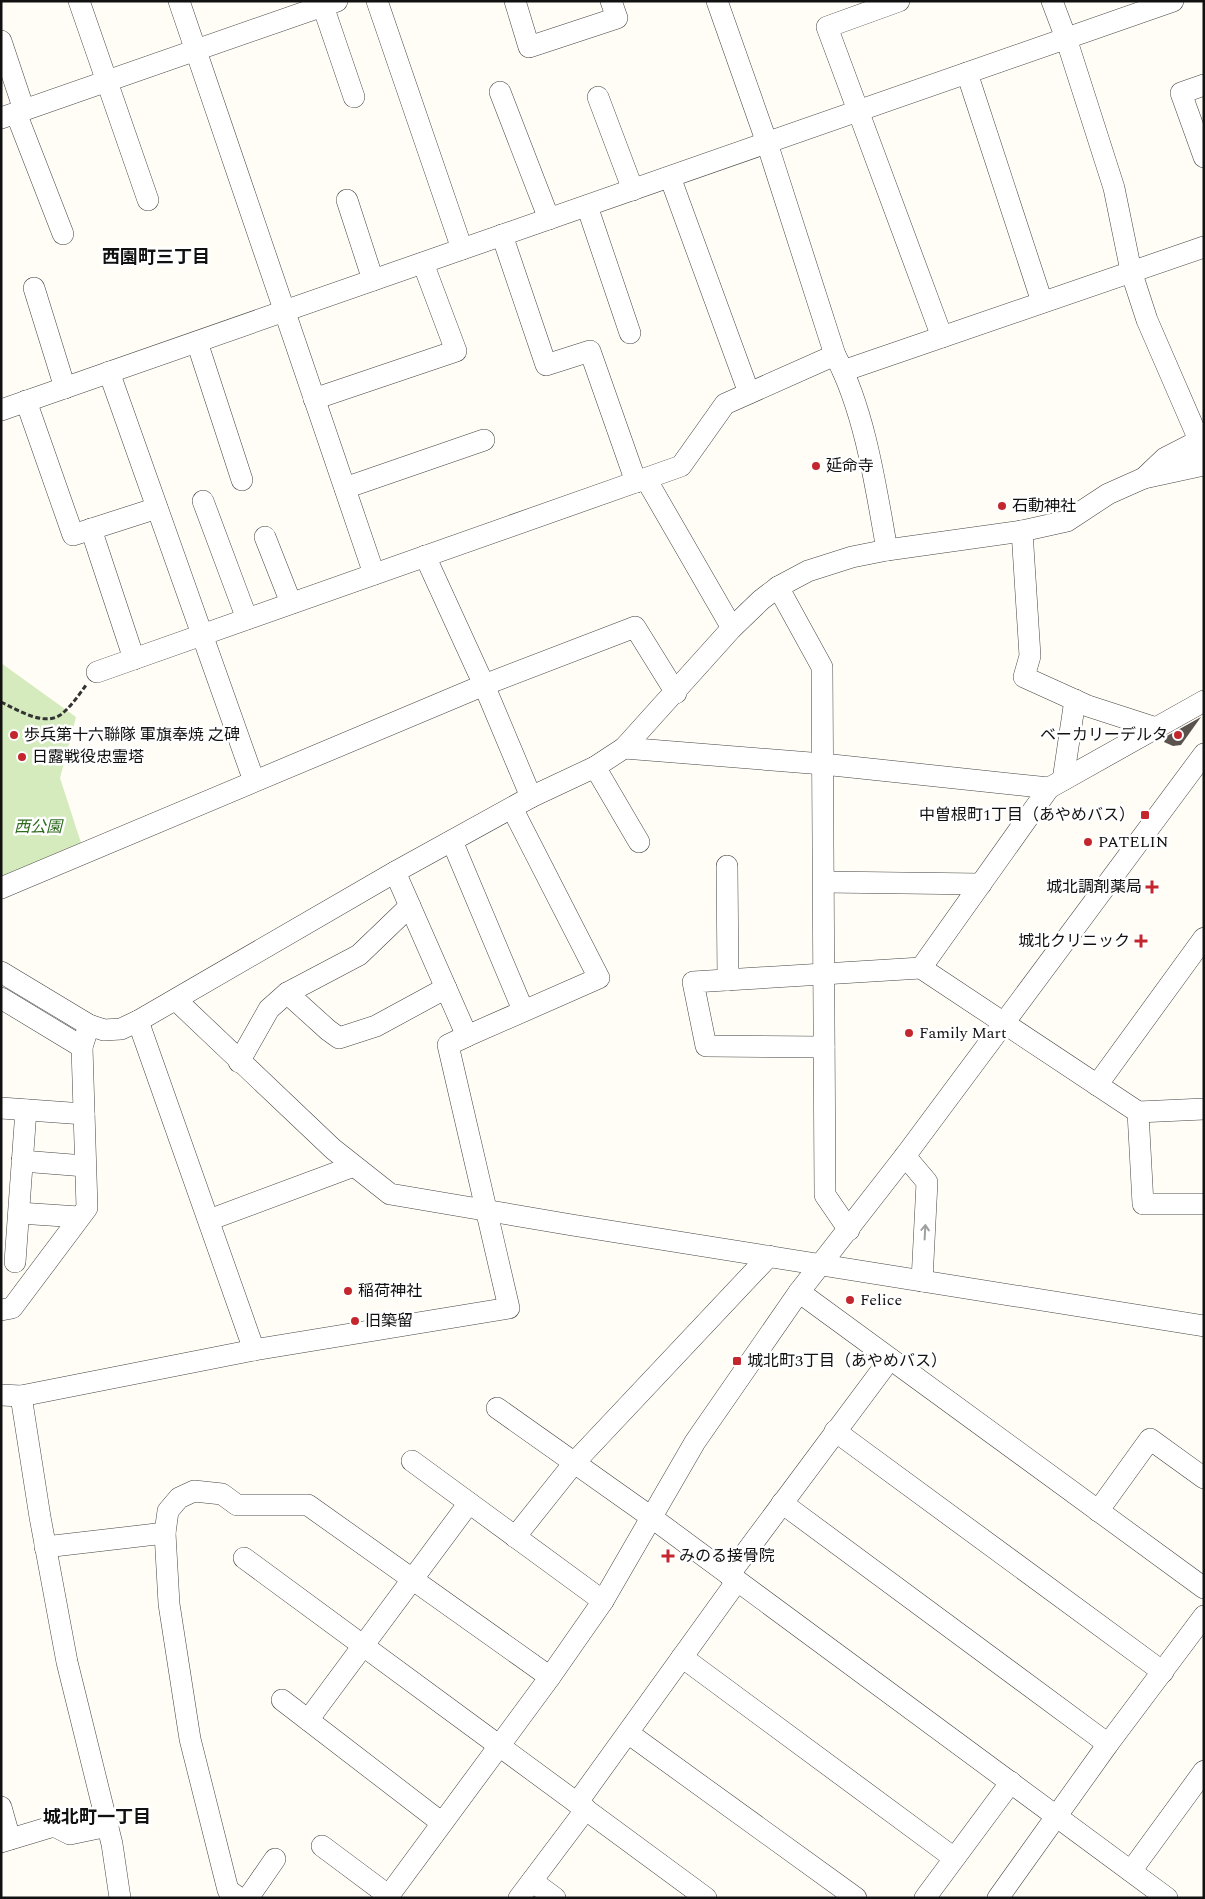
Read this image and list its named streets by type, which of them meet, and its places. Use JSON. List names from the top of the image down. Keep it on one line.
{"districts":["西園町三丁目","城北町一丁目"],"parks":["西公園"],"places":{"other":["延命寺","石動神社","歩兵第十六聯隊 軍旗奉焼 之碑","ベーカリーデルタ","日露戦役忠霊塔","PATELIN","Family Mart","稲荷神社","Felice","旧築留"],"transit":["中曽根町1丁目（あやめバス）","城北町3丁目（あやめバス）"],"health":["城北調剤薬局","城北クリニック","みのる接骨院"]}}
